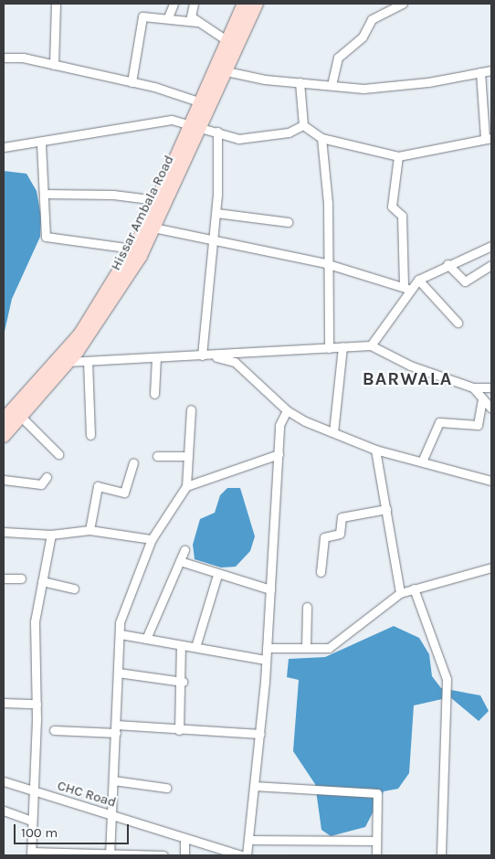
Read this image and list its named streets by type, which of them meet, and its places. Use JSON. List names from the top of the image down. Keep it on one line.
{"streets":{"main road":["Hissar Ambala Road"],"street":["CHC Road"]},"districts":["BARWALA"],"scale_bar":"100 m"}
